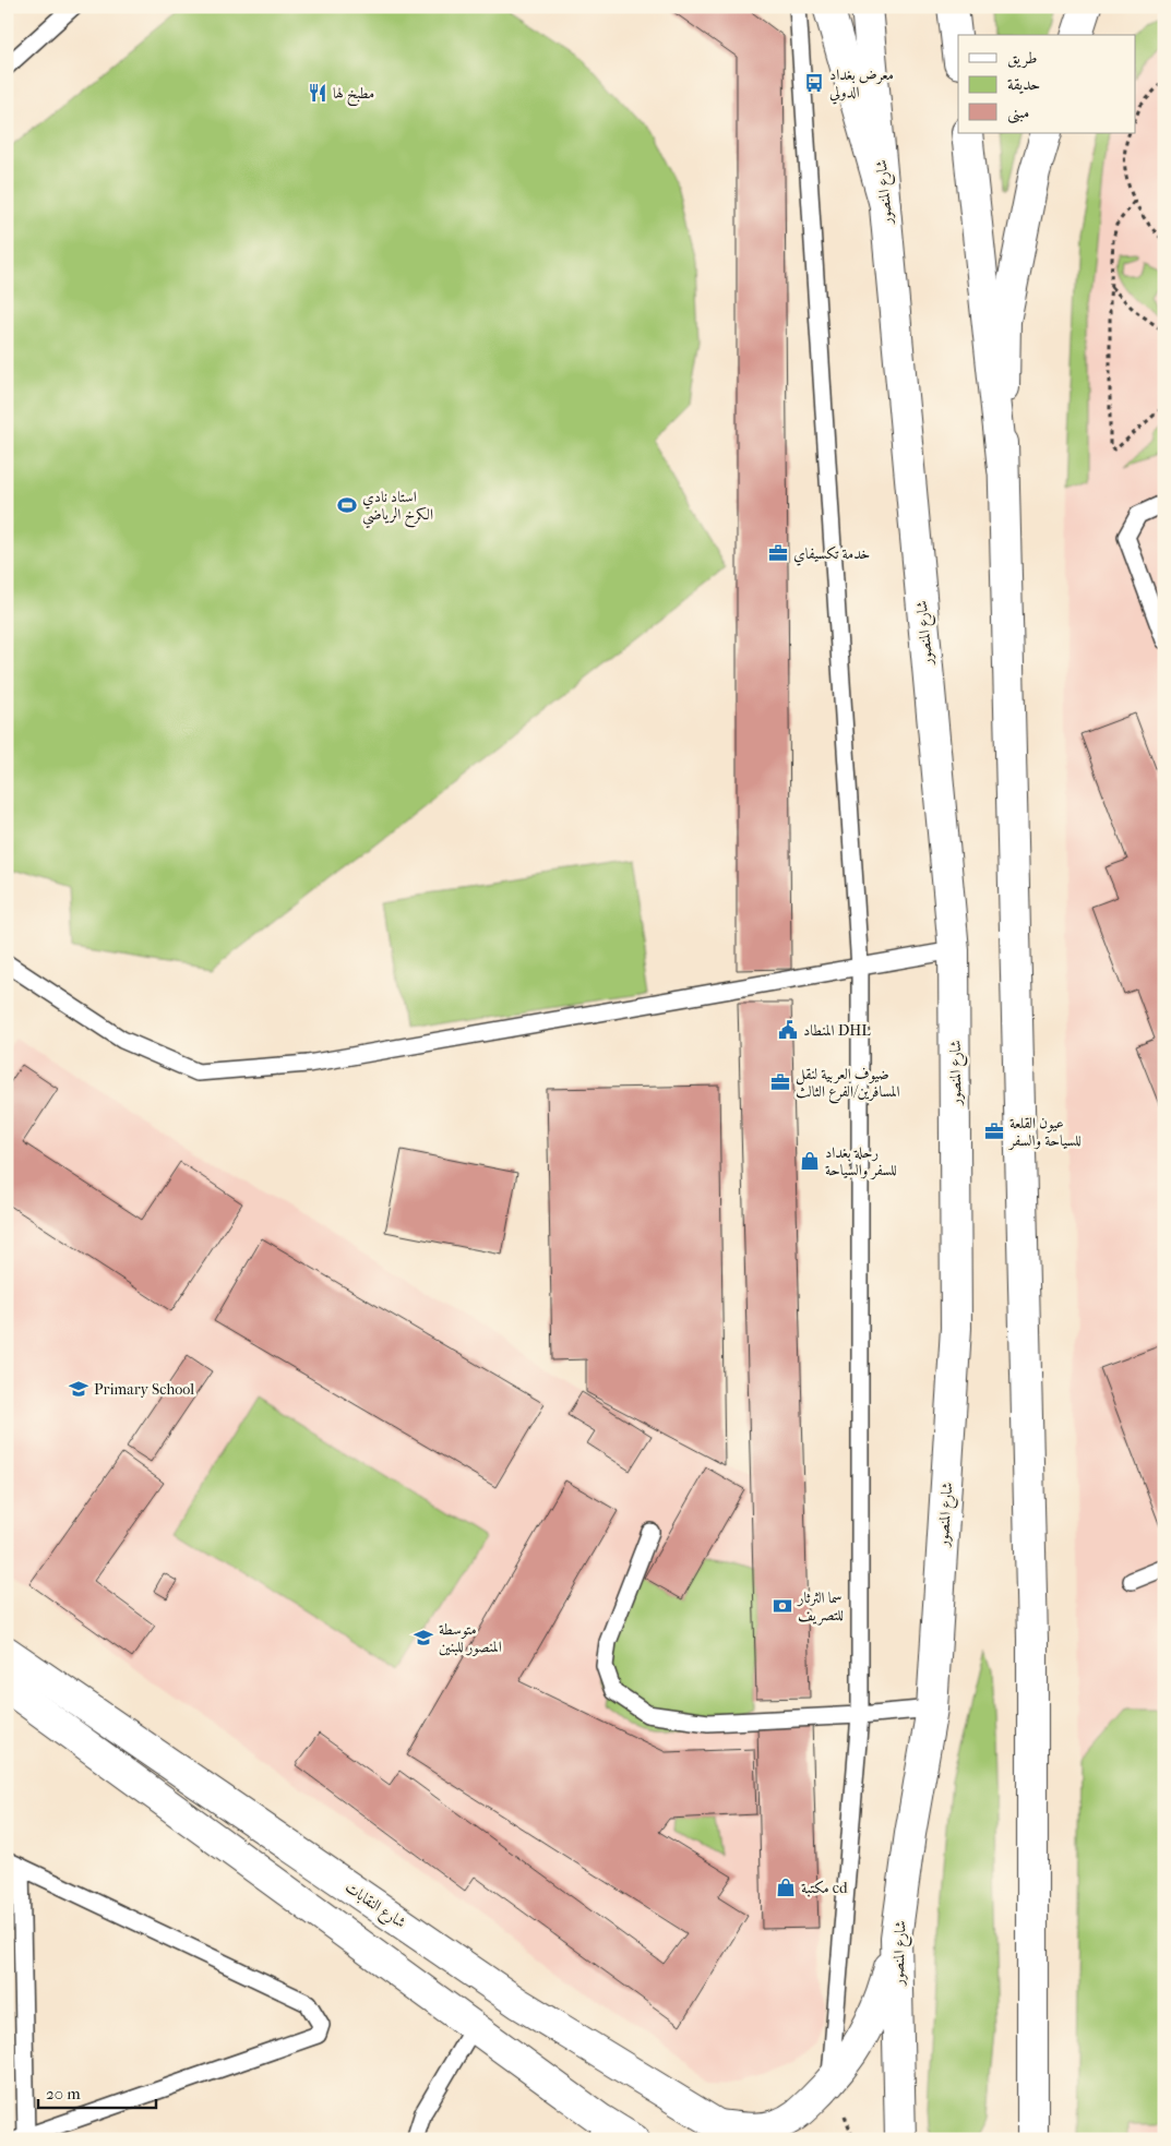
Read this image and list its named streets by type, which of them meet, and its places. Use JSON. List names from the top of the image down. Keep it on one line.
{"streets":{"main road":["شارع المنصور","شارع النقابات"]},"places":{"bus stop":["معرض بغداد الدولي"],"restaurant":["مطبخ لها"],"sports":["استاد نادي الكرخ الرياضي"],"office":["خدمة تكسيفاي","ضيوف العربية لنقل المسافرين/الفرع الثالث","عيون القلعة للسياحة والسفر"],"public building":["المنطاد DHL"],"shop":["رحلة بغداد للسفر والسياحة","مكتبة cd"],"school or university":["Primary School","متوسطة المنصور للبنين"],"bank":["سما الثرثار للتصريف"]},"legend":["طريق","حديقة","مبنى"],"scale_bar":"20 m"}
